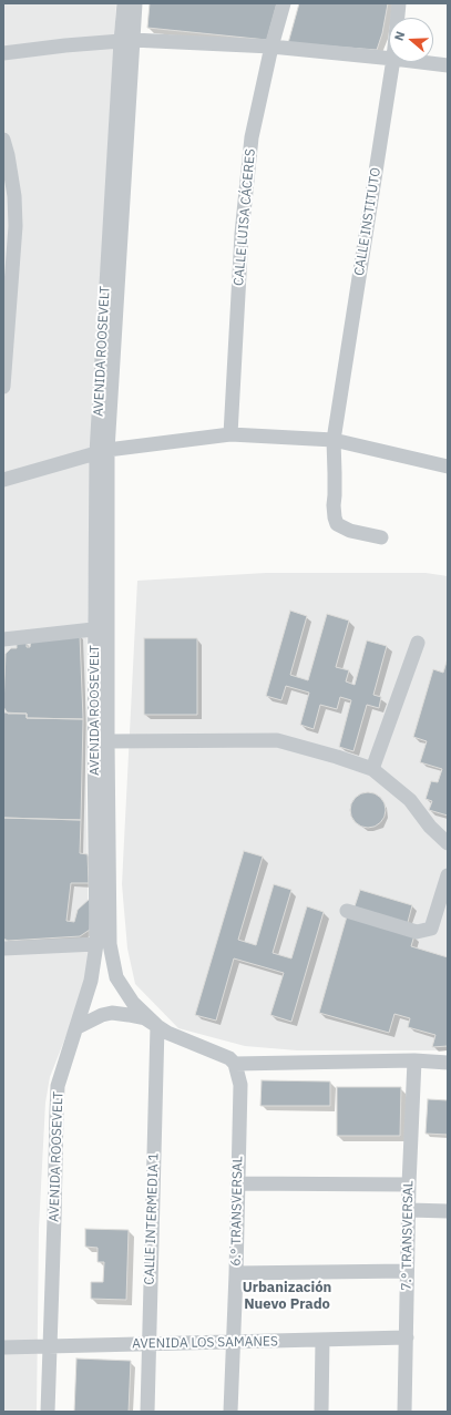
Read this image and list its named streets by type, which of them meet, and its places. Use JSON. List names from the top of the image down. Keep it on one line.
{"streets":{"street":["CALLE LUISA CÁCERES","CALLE INSTITUTO","AVENIDA ROOSEVELT","6.° TRANSVERSAL","CALLE INTERMEDIA 1","7.° TRANSVERSAL","AVENIDA LOS SAMANES"]},"crossings":[["AVENIDA ROOSEVELT","CALLE INTERMEDIA 1"],["AVENIDA ROOSEVELT","AVENIDA LOS SAMANES"],["6.° TRANSVERSAL","AVENIDA LOS SAMANES"],["CALLE INTERMEDIA 1","AVENIDA LOS SAMANES"],["7.° TRANSVERSAL","AVENIDA LOS SAMANES"]],"districts":["Urbanización Nuevo Prado"],"north":"left"}
